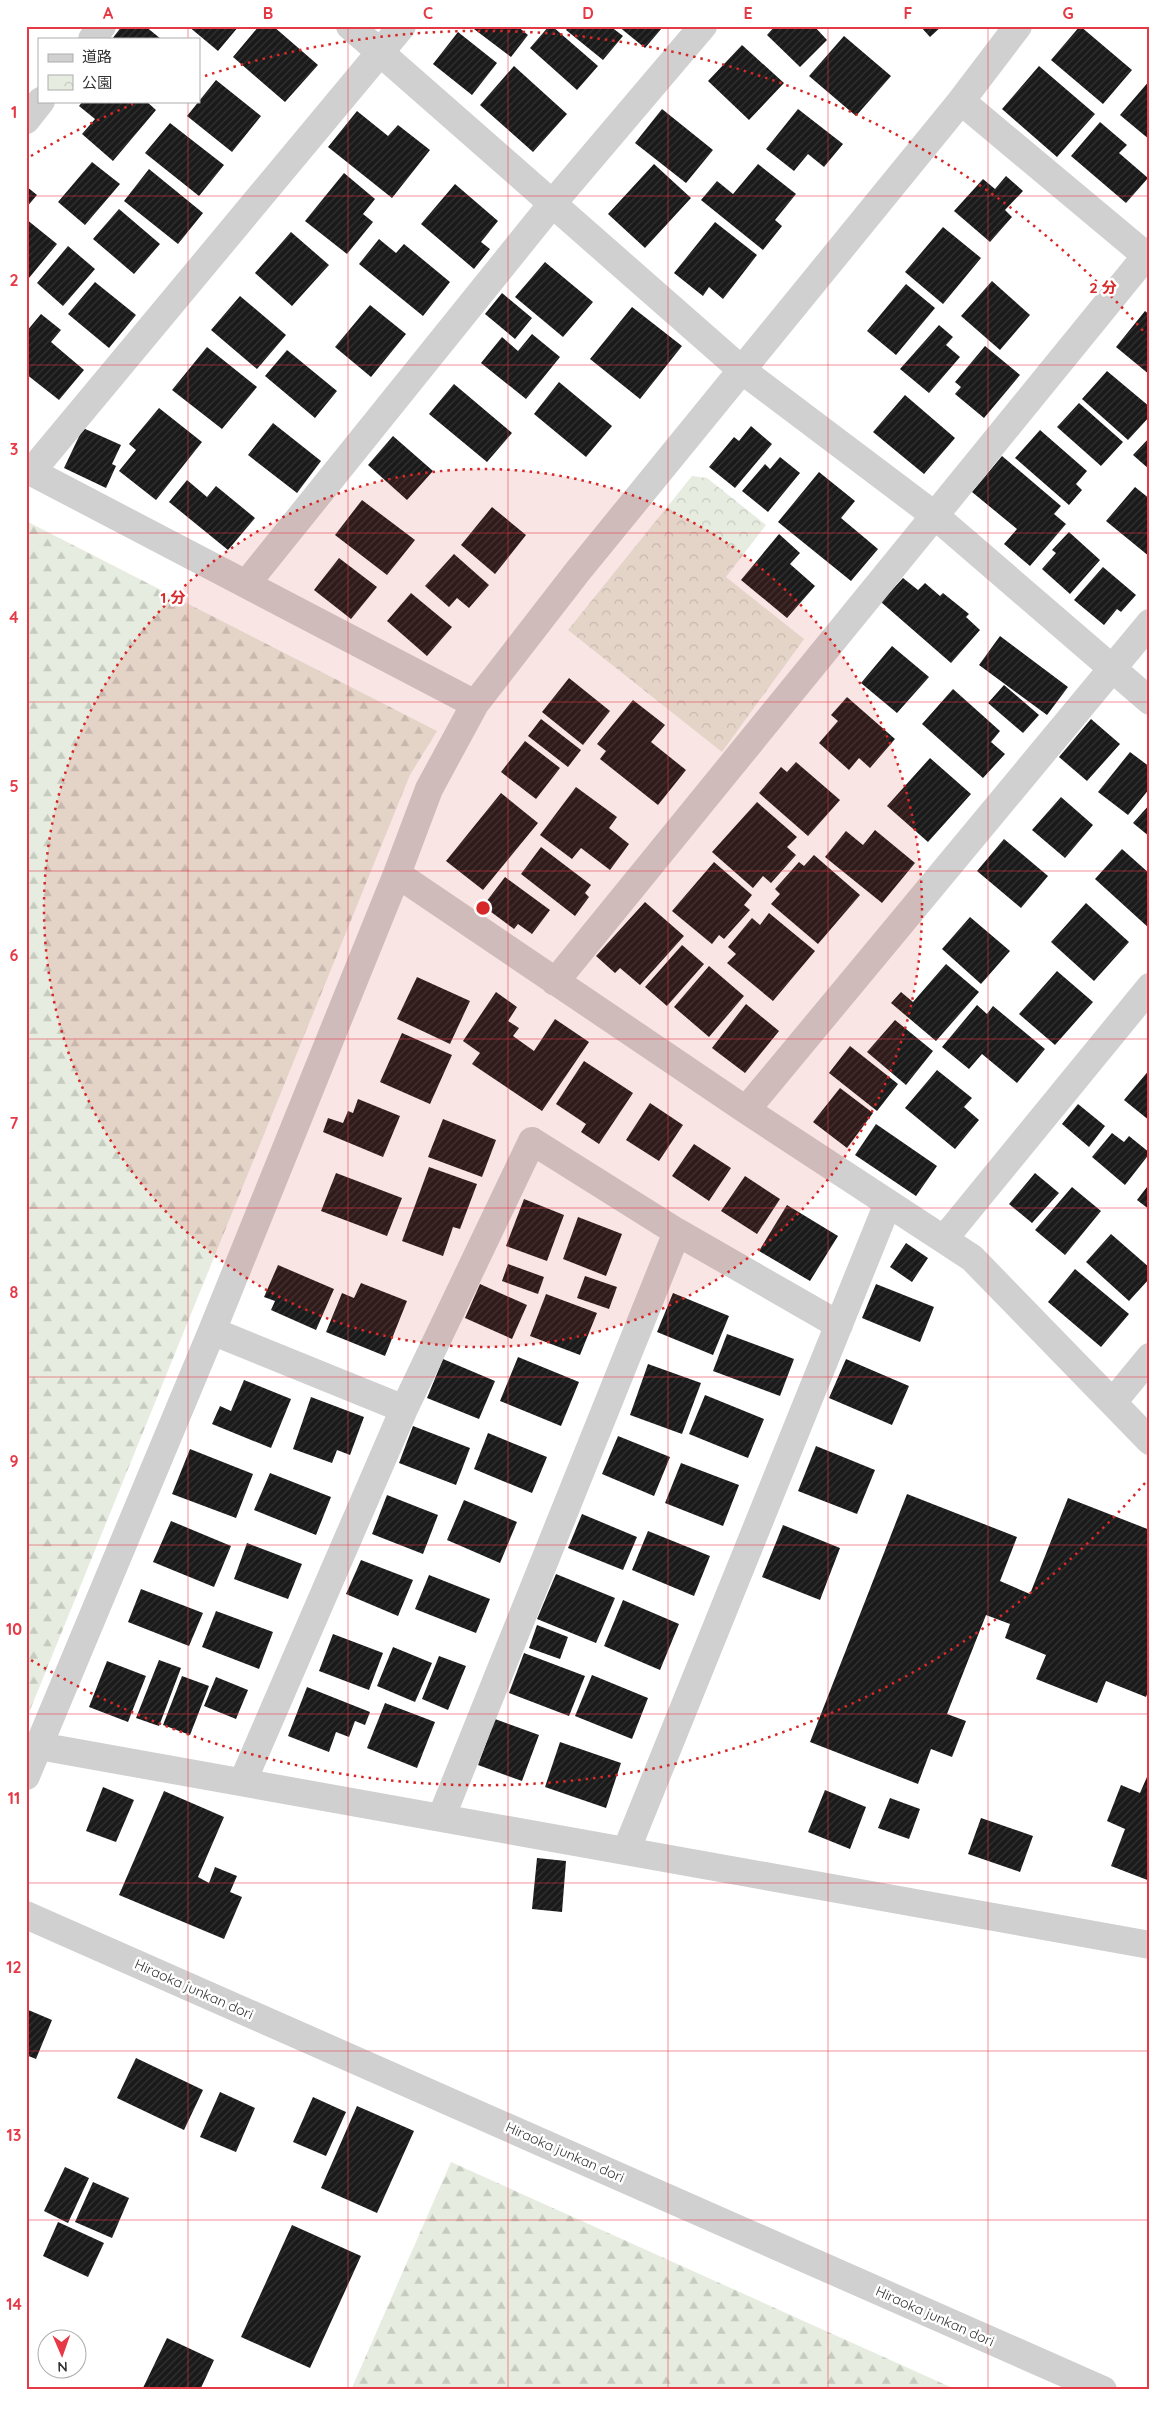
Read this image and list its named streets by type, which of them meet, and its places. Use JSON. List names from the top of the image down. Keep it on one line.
{"streets":{"street":["Hiraoka junkan dori"]},"legend":["道路","公園"],"north":"bottom","grid":{"columns":["A","B","C","D","E","F","G"],"rows":["1","2","3","4","5","6","7","8","9","10","11","12","13","14"]},"rings":["2 分","1 分"]}
